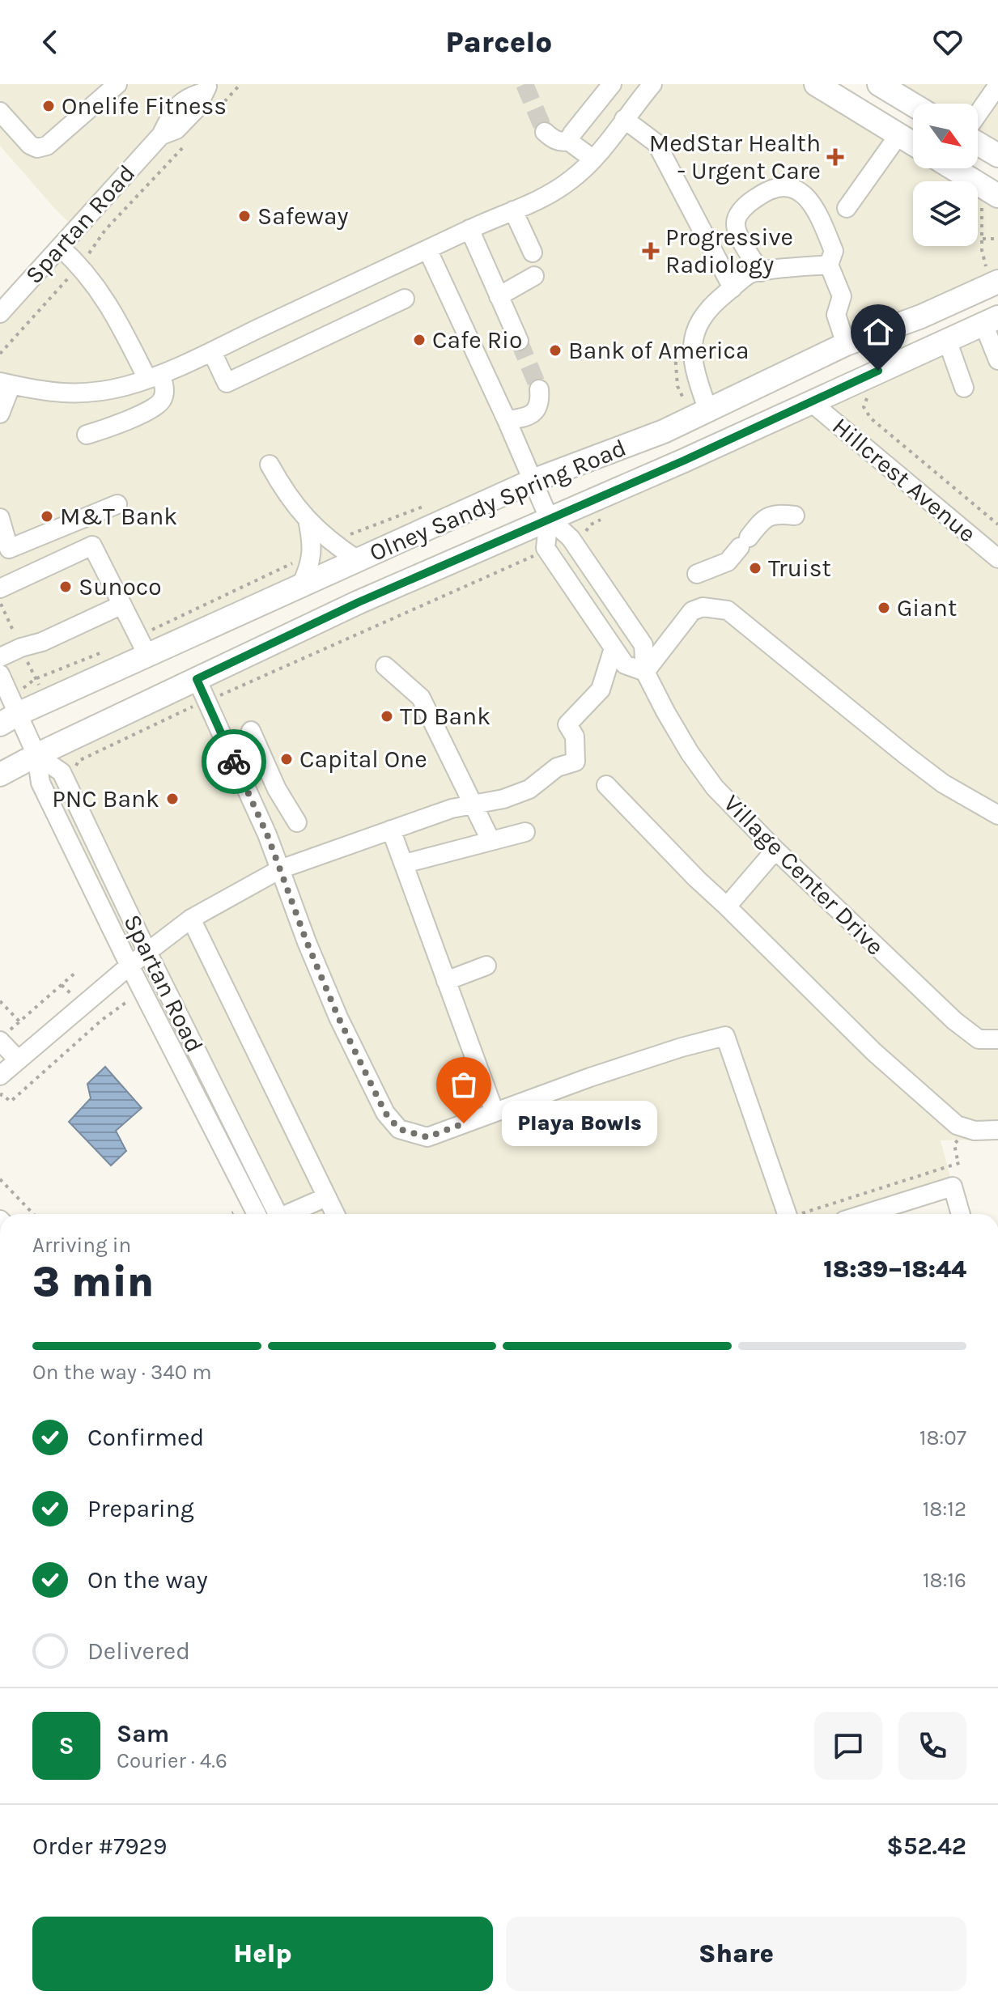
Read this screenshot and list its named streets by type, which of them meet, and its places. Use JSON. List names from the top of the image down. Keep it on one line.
{"streets":{"main road":["Olney Sandy Spring Road"],"street":["Spartan Road","Hillcrest Avenue","Village Center Drive"]},"crossings":[["Spartan Road","Olney Sandy Spring Road"],["Hillcrest Avenue","Olney Sandy Spring Road"],["Olney Sandy Spring Road","Village Center Drive"]],"places":{"other":["Onelife Fitness","Safeway","Cafe Rio","Bank of America","M&T Bank","Truist","Sunoco","Giant","TD Bank","Capital One","PNC Bank","Playa Bowls"],"health":["MedStar Health - Urgent Care","Progressive Radiology"]},"north":"bottom right","page":{"header":"Parcelo","bubble":"Playa Bowls","heading":["3 min","Arriving in","18:39–18:44"],"panel":["Sam","Courier · 4.6","Order #7929","$52.42"],"bar":"On the way · 340 m","list":[["Confirmed","18:07"],["Preparing","18:12"],["On the way","18:16"],"Delivered"],"round":"S","buttons":["Help","Share"]}}
